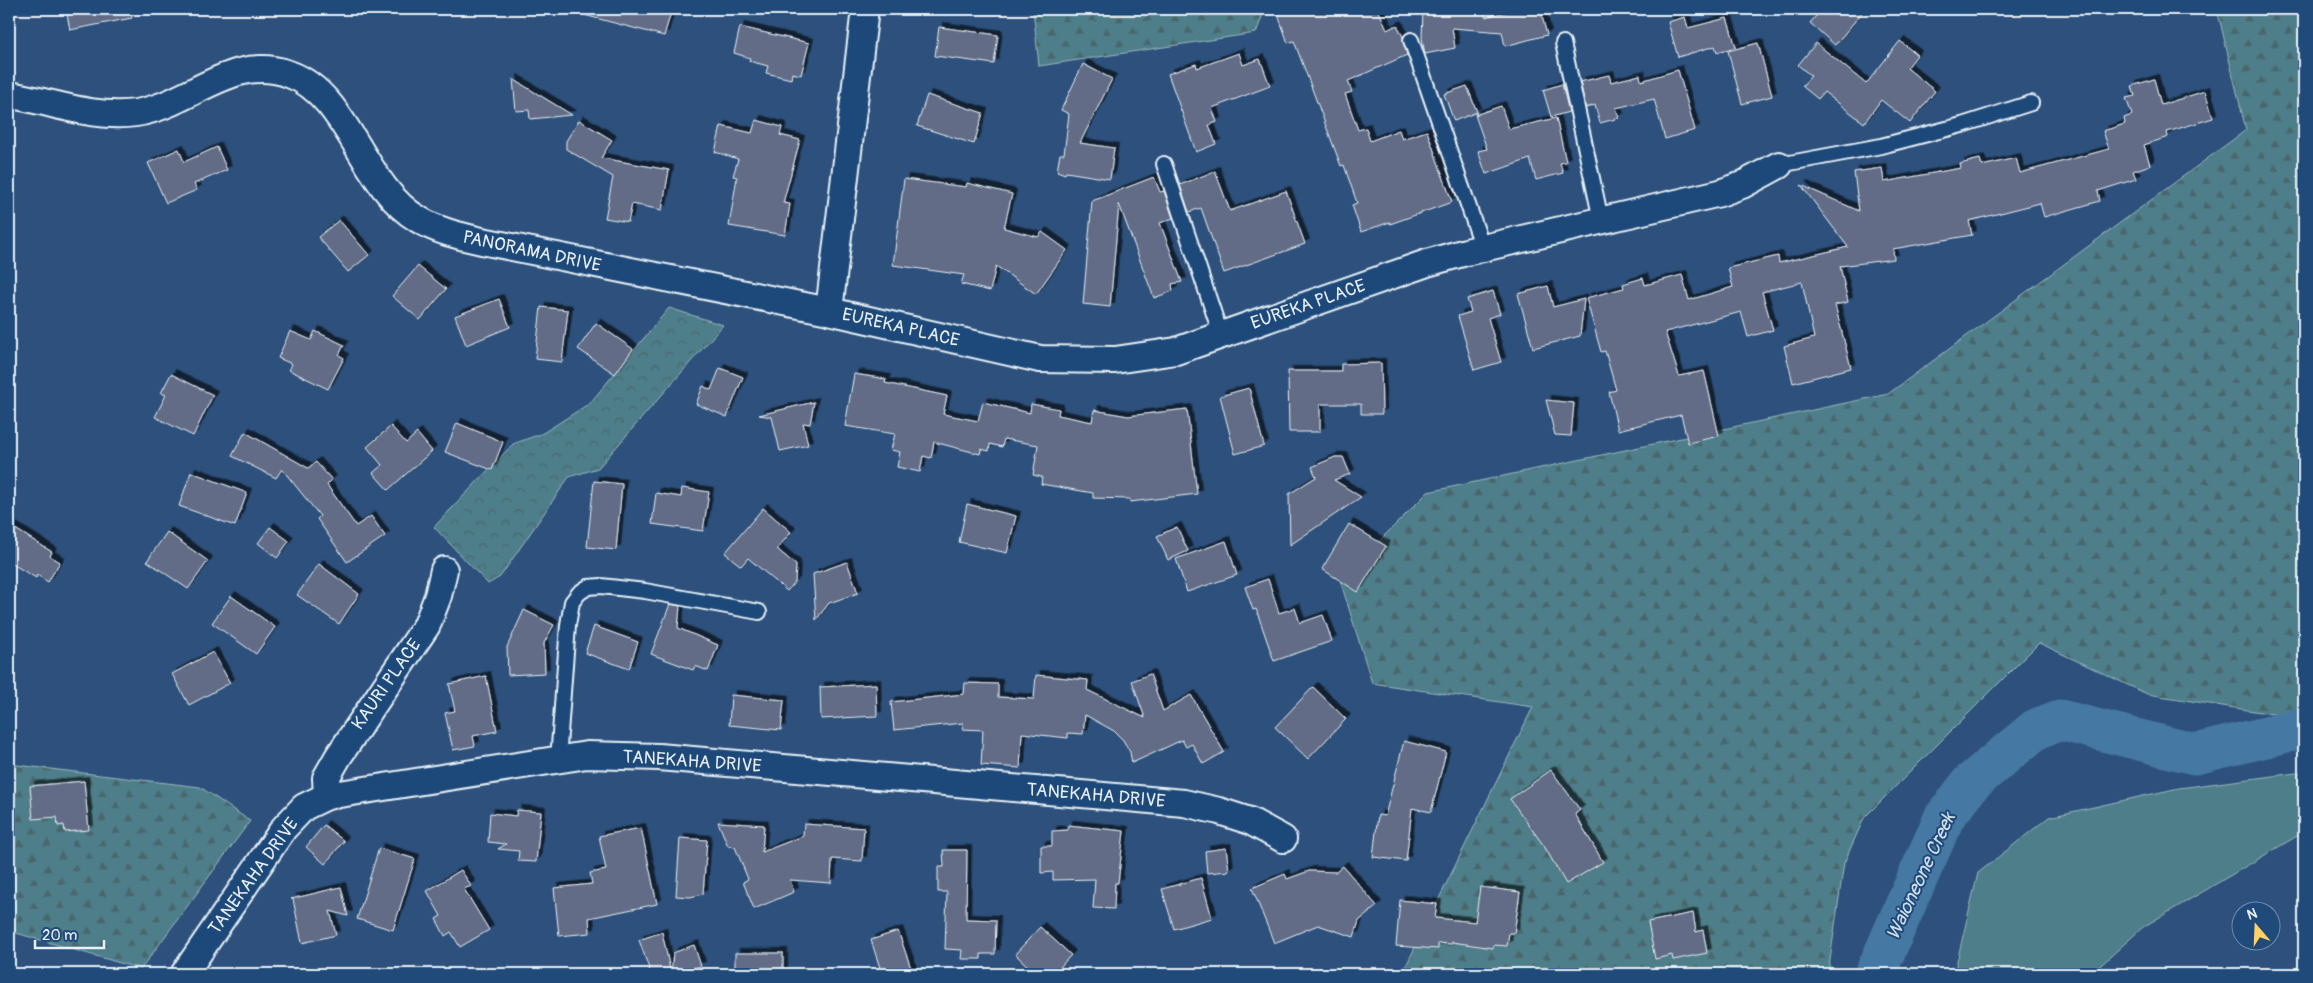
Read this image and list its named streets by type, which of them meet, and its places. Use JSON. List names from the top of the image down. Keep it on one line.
{"streets":{"street":["PANORAMA DRIVE","EUREKA PLACE","KAURI PLACE","TANEKAHA DRIVE"]},"crossings":[["PANORAMA DRIVE","EUREKA PLACE"],["KAURI PLACE","TANEKAHA DRIVE"]],"water":["Waioneone Creek"],"scale_bar":"20 m","north":"top"}
